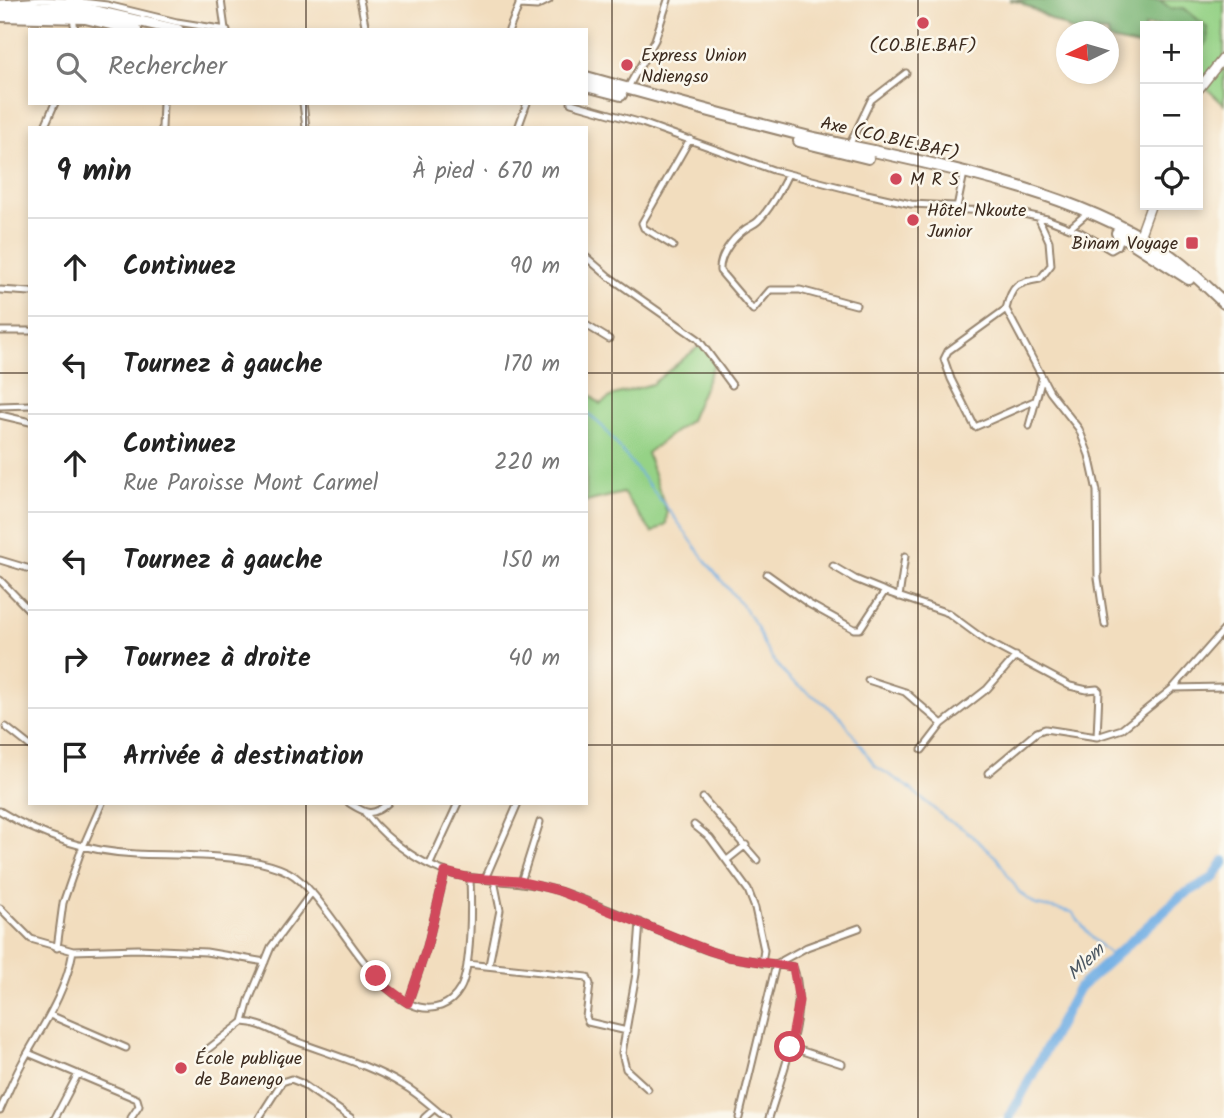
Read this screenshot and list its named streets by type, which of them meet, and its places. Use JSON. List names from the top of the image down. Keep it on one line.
{"streets":{"highway":["Axe (CO.BIE.BAF)"]},"water":["Mlem"],"places":{"other":["(CO.BIE.BAF)","Express Union Ndiengso","M R S","Hôtel Nkoute Junior","École publique de Banengo"],"transit":["Binam Voyage"]},"north":"left","page":{"map_buttons":["+","−"],"search":"Rechercher","heading":["9 min","À pied · 670 m"],"list":[["Continuez","90 m"],["Tournez à gauche","170 m"],["Continuez","Rue Paroisse Mont Carmel","220 m"],["Tournez à gauche","150 m"],["Tournez à droite","40 m"],"Arrivée à destination"]}}
